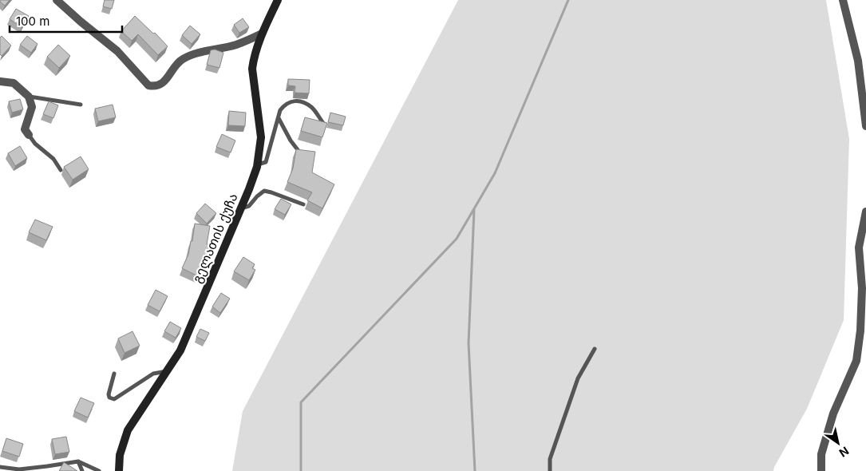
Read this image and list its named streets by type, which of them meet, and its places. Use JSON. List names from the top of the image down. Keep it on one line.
{"streets":{"main road":["გელათის ქუჩა"]},"scale_bar":"100 m","north":"bottom right"}
